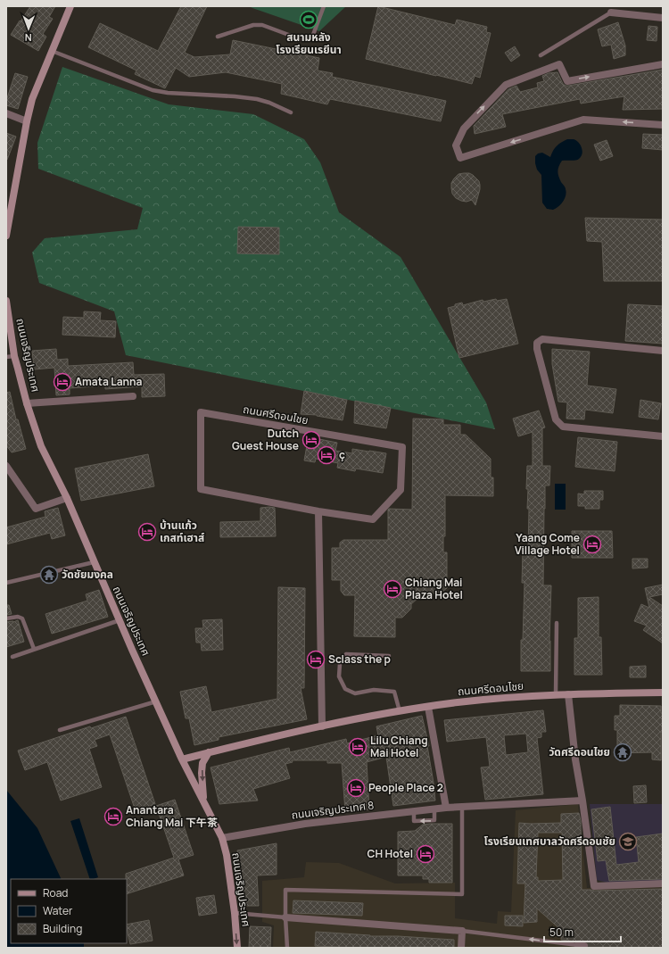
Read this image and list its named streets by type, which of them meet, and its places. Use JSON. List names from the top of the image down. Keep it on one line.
{"streets":{"street":["ถนนเจริญประเทศ","ถนนศรีดอนไชย","ถนนเจริญประเทศ 8"]},"crossings":[["ถนนเจริญประเทศ","ถนนศรีดอนไชย"],["ถนนเจริญประเทศ","ถนนเจริญประเทศ 8"]],"places":{"sports":["สนามหลัง โรงเรียนเรยีนา"],"hotel":["Amata Lanna","Dutch Guest House","ç","บ้านแก้ว เกสท์เฮาส์","Yaang Come Village Hotel","Chiang Mai Plaza Hotel","Sclass the p","Lilu Chiang Mai Hotel","People Place 2","Anantara Chiang Mai 下午茶","CH Hotel"],"temple":["วัดชัยมงคล","วัดศรีดอนไชย"],"school or university":["โรงเรียนเทศบาลวัดศรีดอนชัย"]},"legend":["Road","Water","Building"],"scale_bar":"50 m","north":"bottom"}
